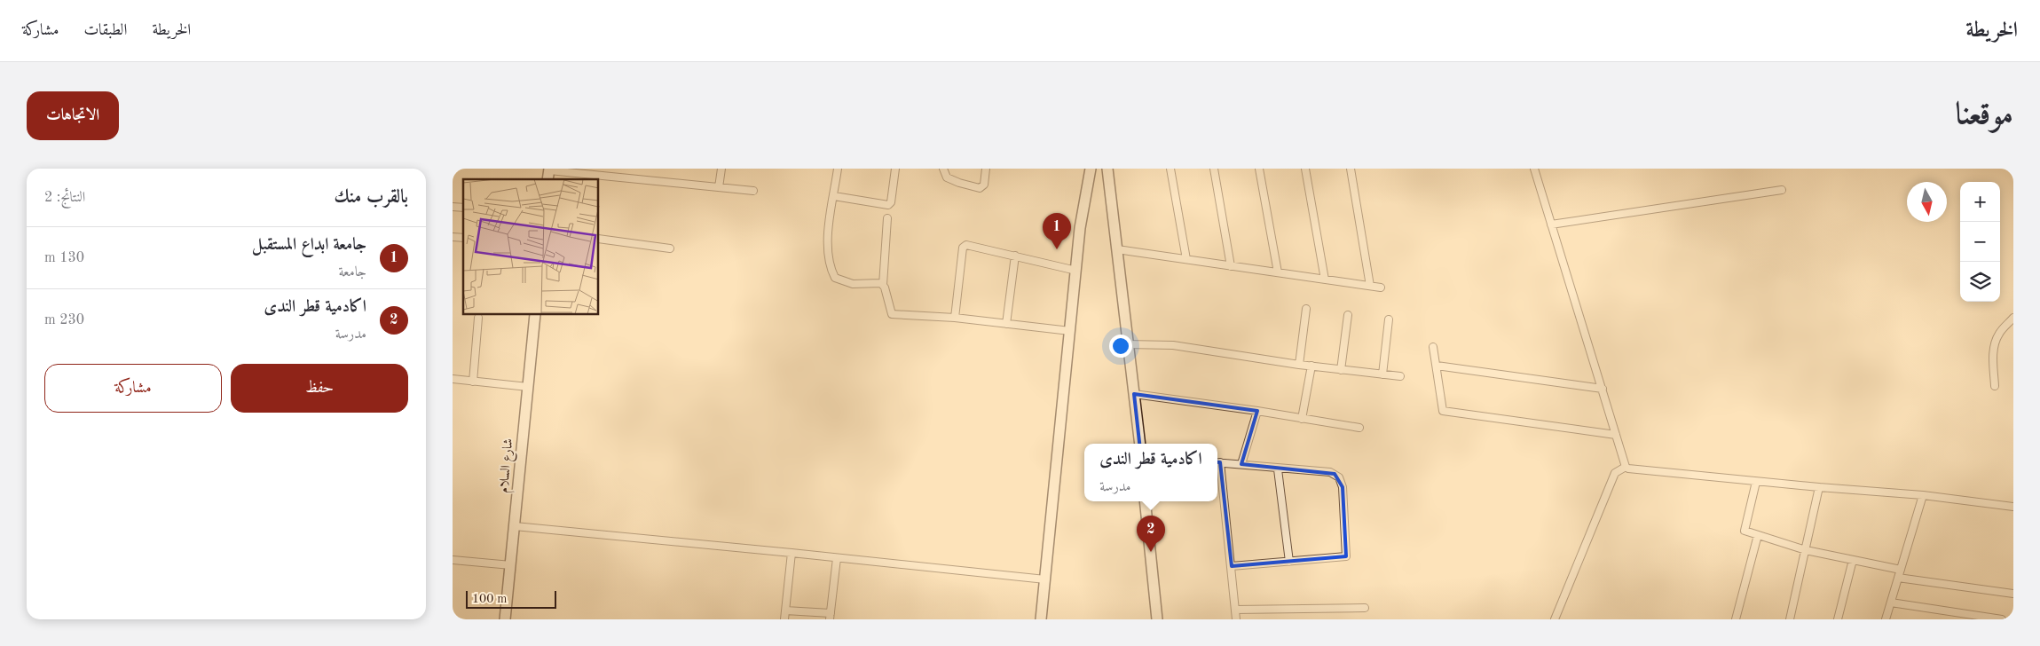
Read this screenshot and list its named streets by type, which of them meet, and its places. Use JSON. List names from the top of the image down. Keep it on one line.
{"streets":{"main road":["شارع السلام"]},"scale_bar":"100 m","north":"bottom","page":{"header":"الخريطة","nav":["الخريطة","الطبقات","مشاركة"],"title":"موقعنا","buttons":["الاتجاهات",["حفظ","مشاركة"]],"heading":["بالقرب منك","النتائج: 2"],"map_buttons":["+","−"],"pins":["1","2"],"list":[{"mark":"1","name":"جامعة ابداع المستقبل","note":"جامعة","value":"130 m"},{"mark":"2","name":"اكادمية قطر الندى","note":"مدرسة","value":"230 m"}],"popup":["اكادمية قطر الندى","مدرسة"],"scale":"100 m"}}
